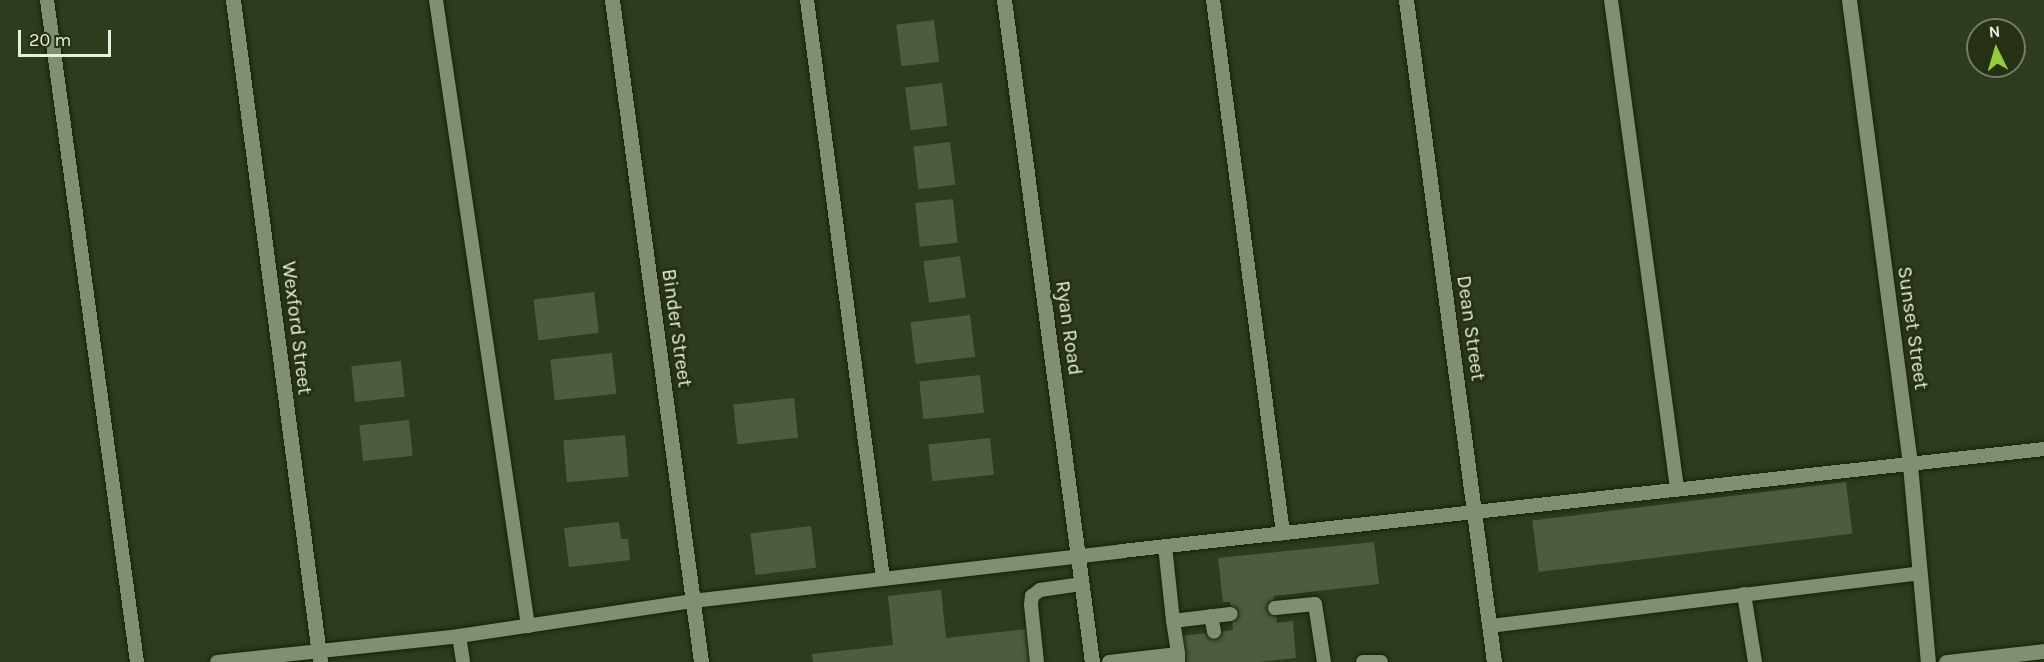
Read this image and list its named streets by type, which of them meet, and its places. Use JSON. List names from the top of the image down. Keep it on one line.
{"streets":{"street":["Wexford Street","Binder Street","Ryan Road","Dean Street","Sunset Street"]},"scale_bar":"20 m","north":"top"}
